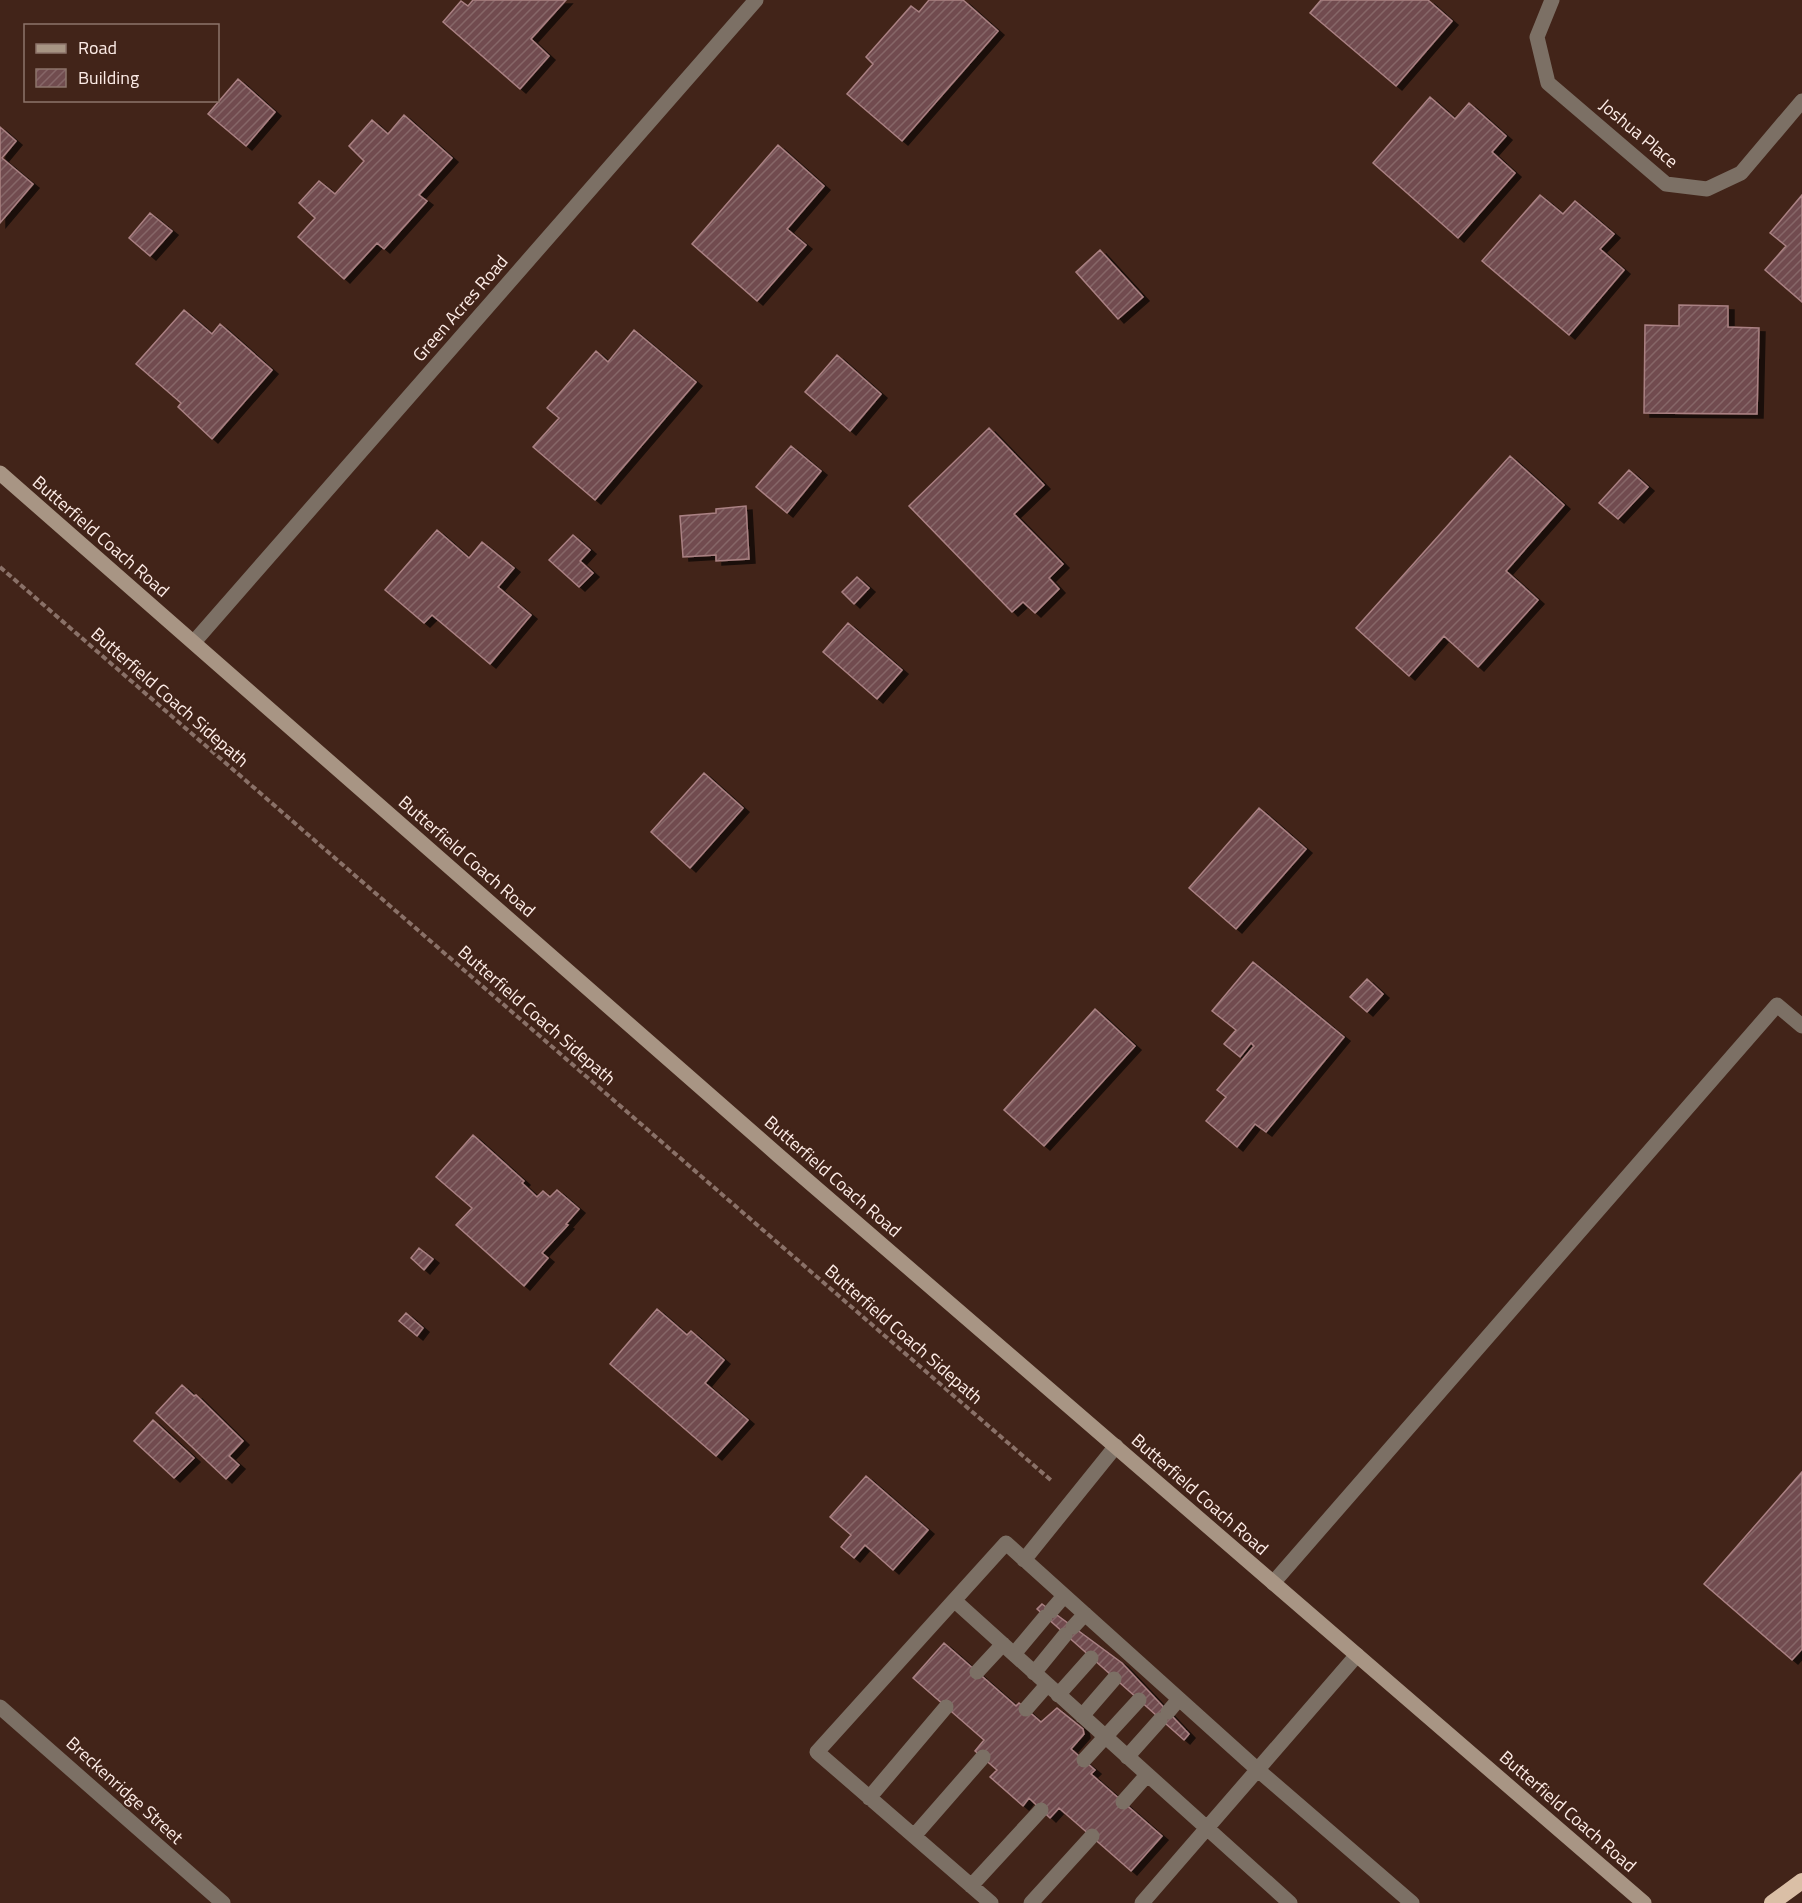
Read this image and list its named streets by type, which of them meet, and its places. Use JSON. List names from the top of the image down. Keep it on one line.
{"streets":{"main road":["Butterfield Coach Road"],"street":["Joshua Place","Green Acres Road","Breckenridge Street"],"path":["Butterfield Coach Sidepath"]},"crossings":[["Green Acres Road","Butterfield Coach Road"]],"legend":["Road","Building"]}
